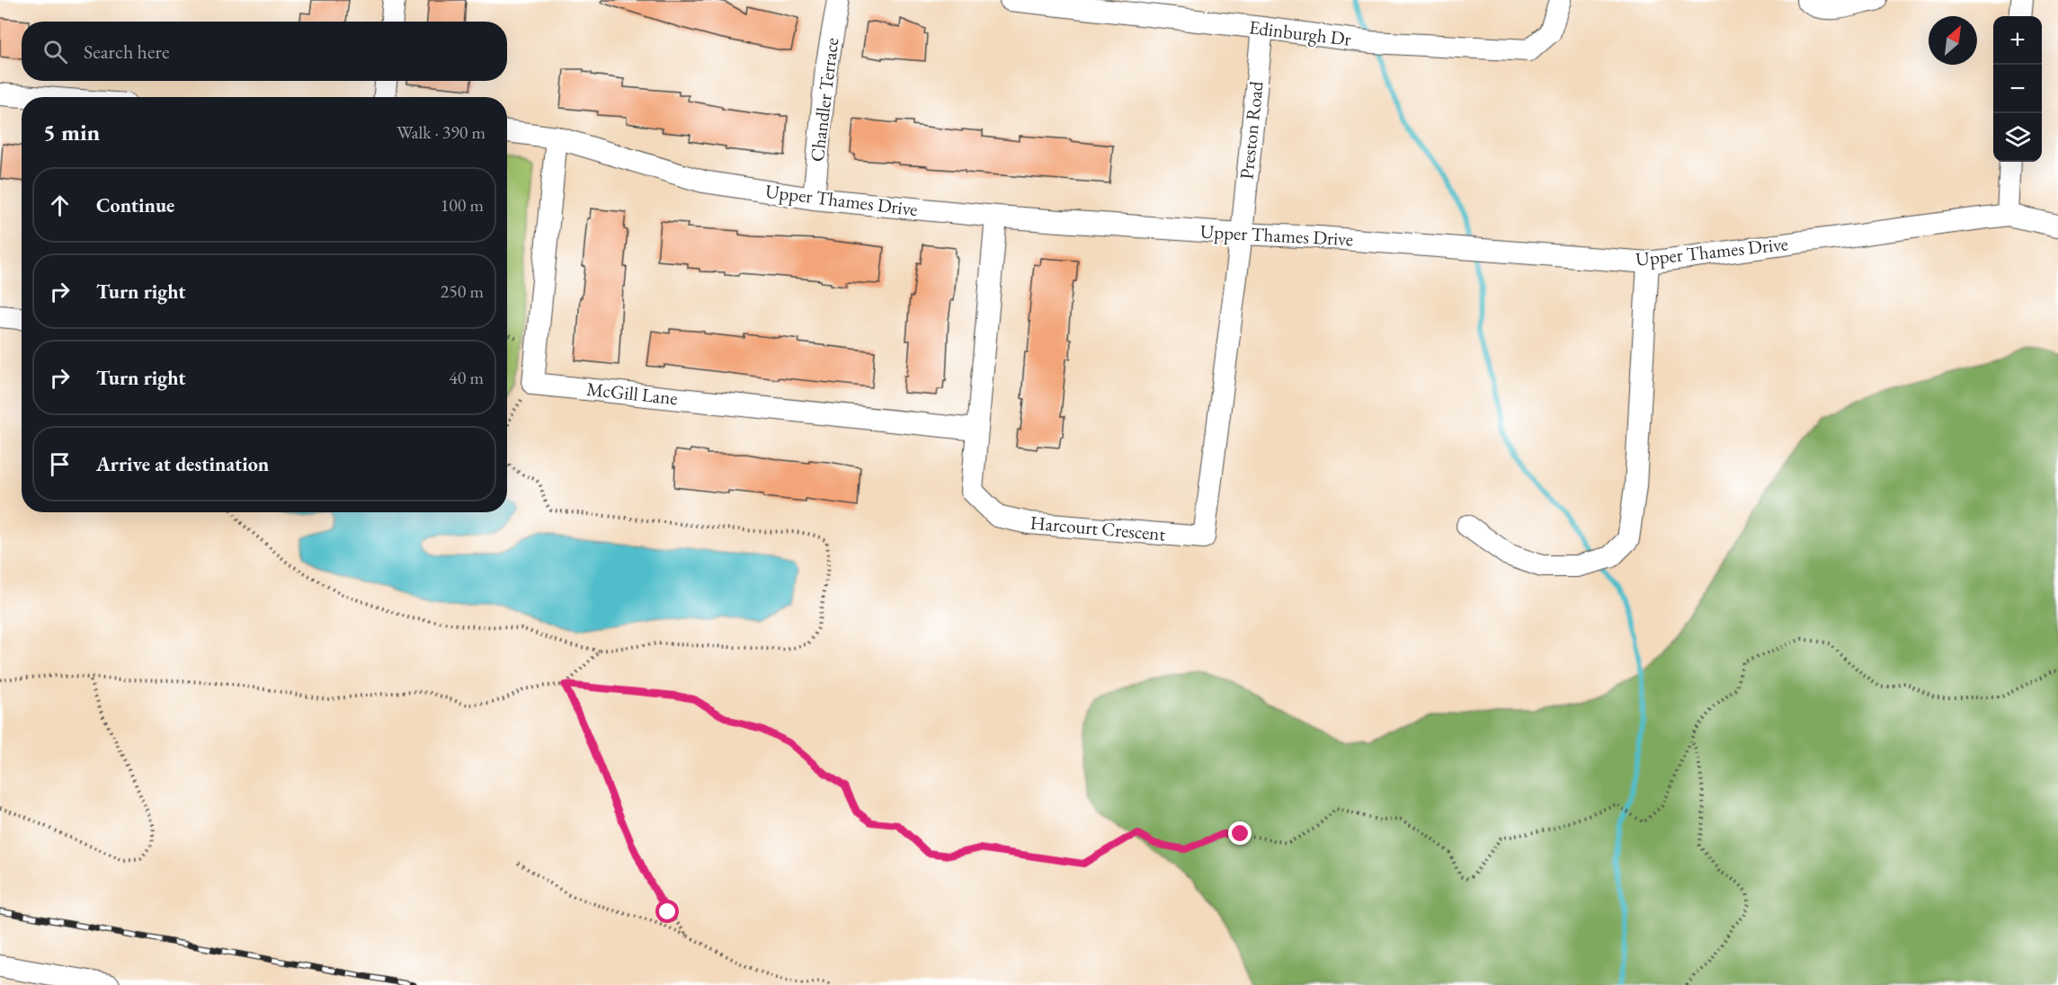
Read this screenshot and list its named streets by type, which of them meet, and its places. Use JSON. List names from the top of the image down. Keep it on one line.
{"streets":{"street":["Edinburgh Dr","Chandler Terrace","Preston Road","Upper Thames Drive","McGill Lane","Harcourt Crescent"]},"crossings":[["Edinburgh Dr","Preston Road"],["Chandler Terrace","Upper Thames Drive"],["Preston Road","Upper Thames Drive"],["Preston Road","Harcourt Crescent"],["Upper Thames Drive","Harcourt Crescent"],["McGill Lane","Harcourt Crescent"]],"north":"top right","page":{"map_buttons":["+","−"],"search":"Search here","heading":["5 min","Walk · 390 m"],"list":[["Continue","100 m"],["Turn right","250 m"],["Turn right","40 m"],"Arrive at destination"]}}
